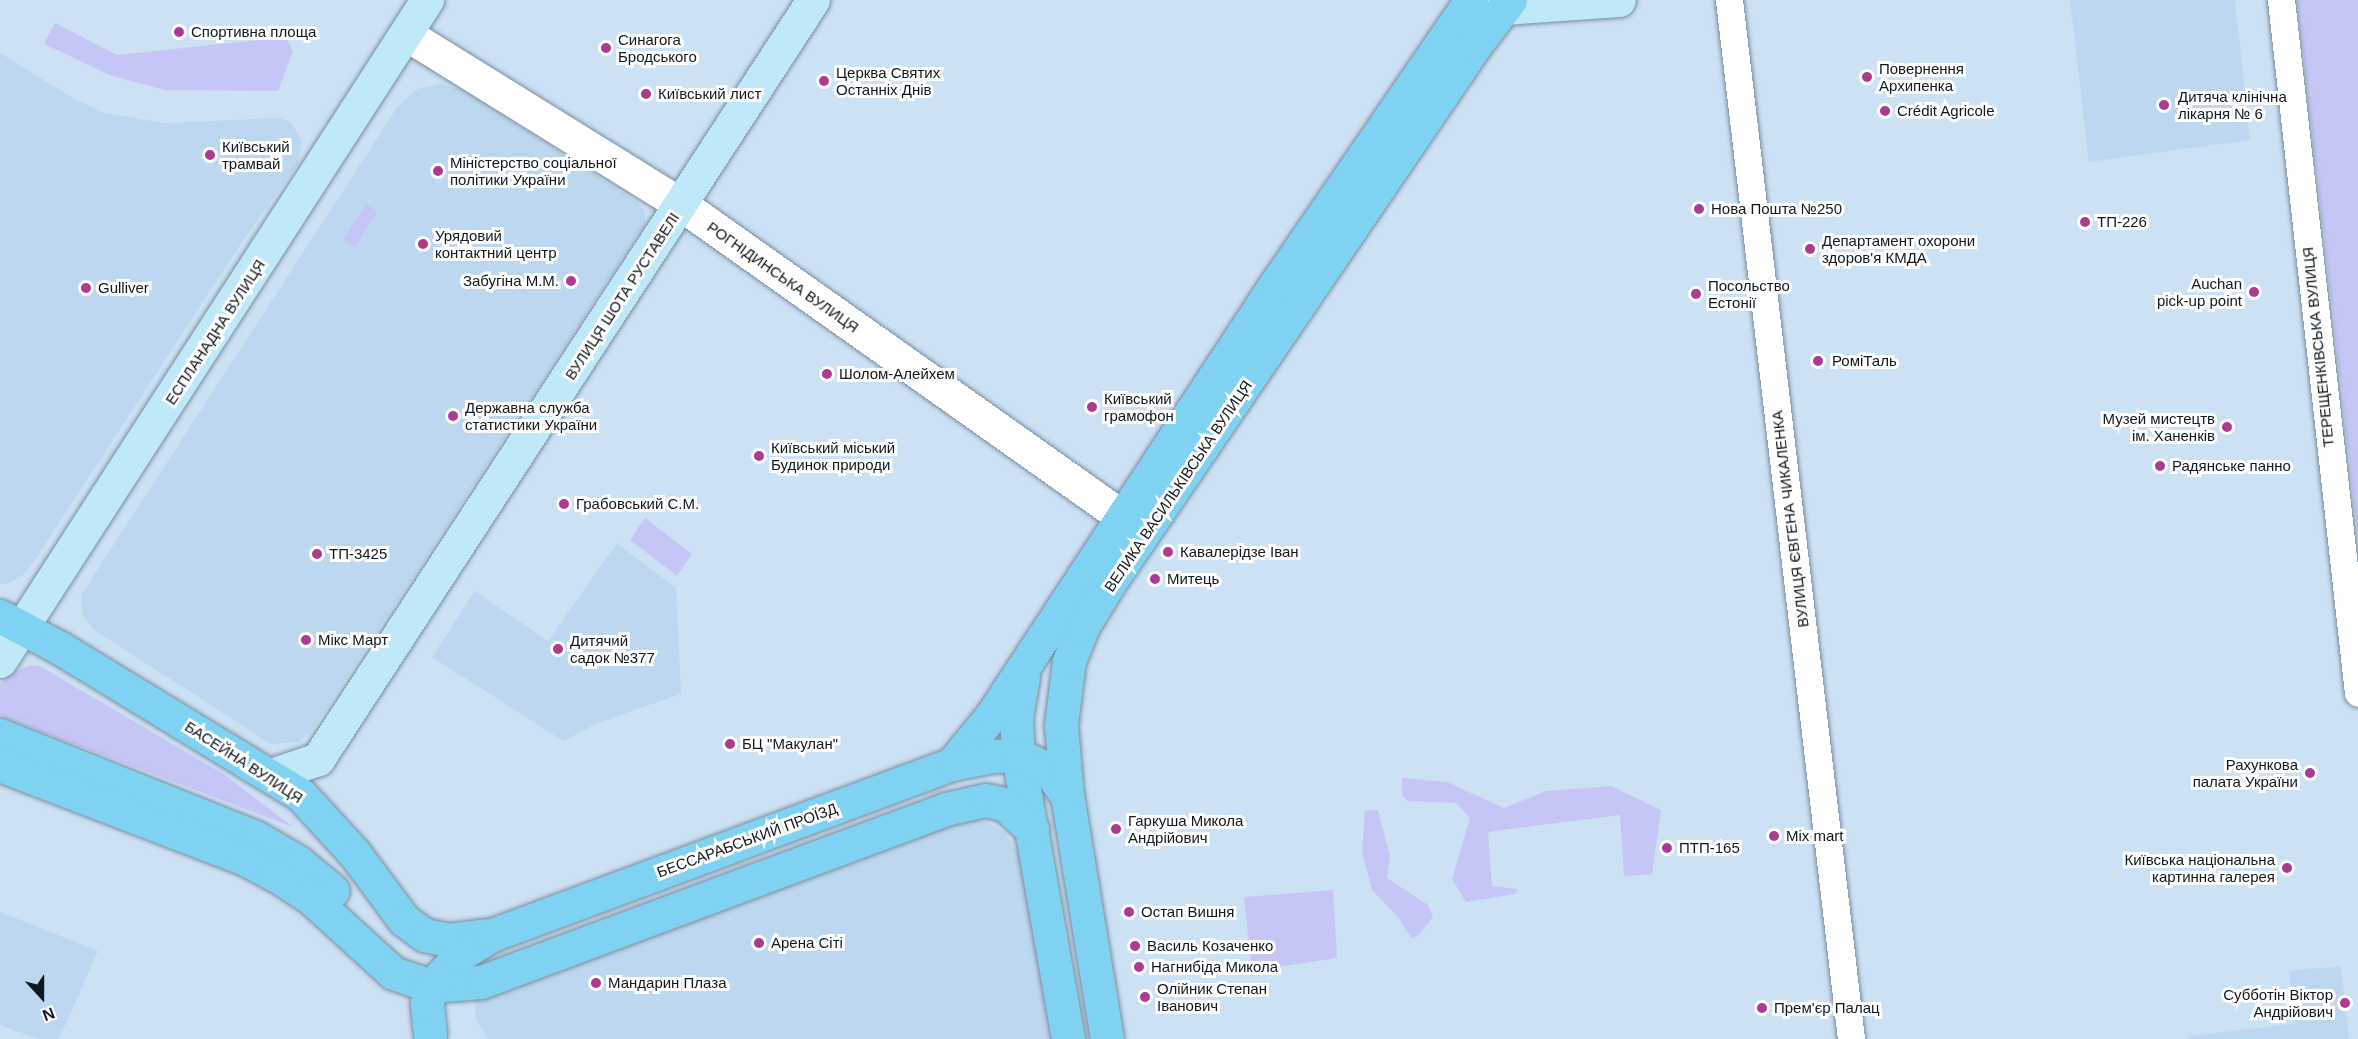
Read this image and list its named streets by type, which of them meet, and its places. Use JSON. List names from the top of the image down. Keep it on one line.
{"streets":{"main road":["ВУЛИЦЯ ШОТА РУСТАВЕЛІ","ЕСПЛАНАДНА ВУЛИЦЯ","ВЕЛИКА ВАСИЛЬКІВСЬКА ВУЛИЦЯ","БАСЕЙНА ВУЛИЦЯ","БЕССАРАБСЬКИЙ ПРОЇЗД"],"street":["РОГНІДИНСЬКА ВУЛИЦЯ","ТЕРЕЩЕНКІВСЬКА ВУЛИЦЯ","ВУЛИЦЯ ЄВГЕНА ЧИКАЛЕНКА"]},"crossings":[["РОГНІДИНСЬКА ВУЛИЦЯ","ВУЛИЦЯ ШОТА РУСТАВЕЛІ"],["РОГНІДИНСЬКА ВУЛИЦЯ","ЕСПЛАНАДНА ВУЛИЦЯ"],["РОГНІДИНСЬКА ВУЛИЦЯ","ВЕЛИКА ВАСИЛЬКІВСЬКА ВУЛИЦЯ"],["ВУЛИЦЯ ШОТА РУСТАВЕЛІ","БАСЕЙНА ВУЛИЦЯ"],["ЕСПЛАНАДНА ВУЛИЦЯ","БАСЕЙНА ВУЛИЦЯ"],["ВЕЛИКА ВАСИЛЬКІВСЬКА ВУЛИЦЯ","БЕССАРАБСЬКИЙ ПРОЇЗД"],["БАСЕЙНА ВУЛИЦЯ","БЕССАРАБСЬКИЙ ПРОЇЗД"]],"places":["Спортивна площа","Синагога Бродського","Повернення Архипенка","Церква Святих Останніх Днів","Київський лист","Дитяча клінічна лікарня № 6","Crédit Agricole","Київський трамвай","Міністерство соціальної політики України","Нова Пошта №250","ТП-226","Урядовий контактний центр","Департамент охорони здоров'я КМДА","Забугіна М.М.","Gulliver","Auchan pick-up point","Посольство Естонії","РоміТаль","Шолом-Алейхем","Київський грамофон","Державна служба статистики України","Музей мистецтв ім. Ханенків","Київський міський Будинок природи","Радянське панно","Грабовський С.М.","Кавалерідзе Іван","ТП-3425","Митець","Мікс Март","Дитячий садок №377","БЦ \"Макулан\"","Рахункова палата України","Гаркуша Микола Андрійович","Mix mart","ПТП-165","Київська національна картинна галерея","Остап Вишня","Арена Сіті","Василь Козаченко","Нагнибіда Микола","Мандарин Плаза","Олійник Степан Іванович","Субботін Віктор Андрійович","Прем'єр Палац"],"north":"bottom"}
